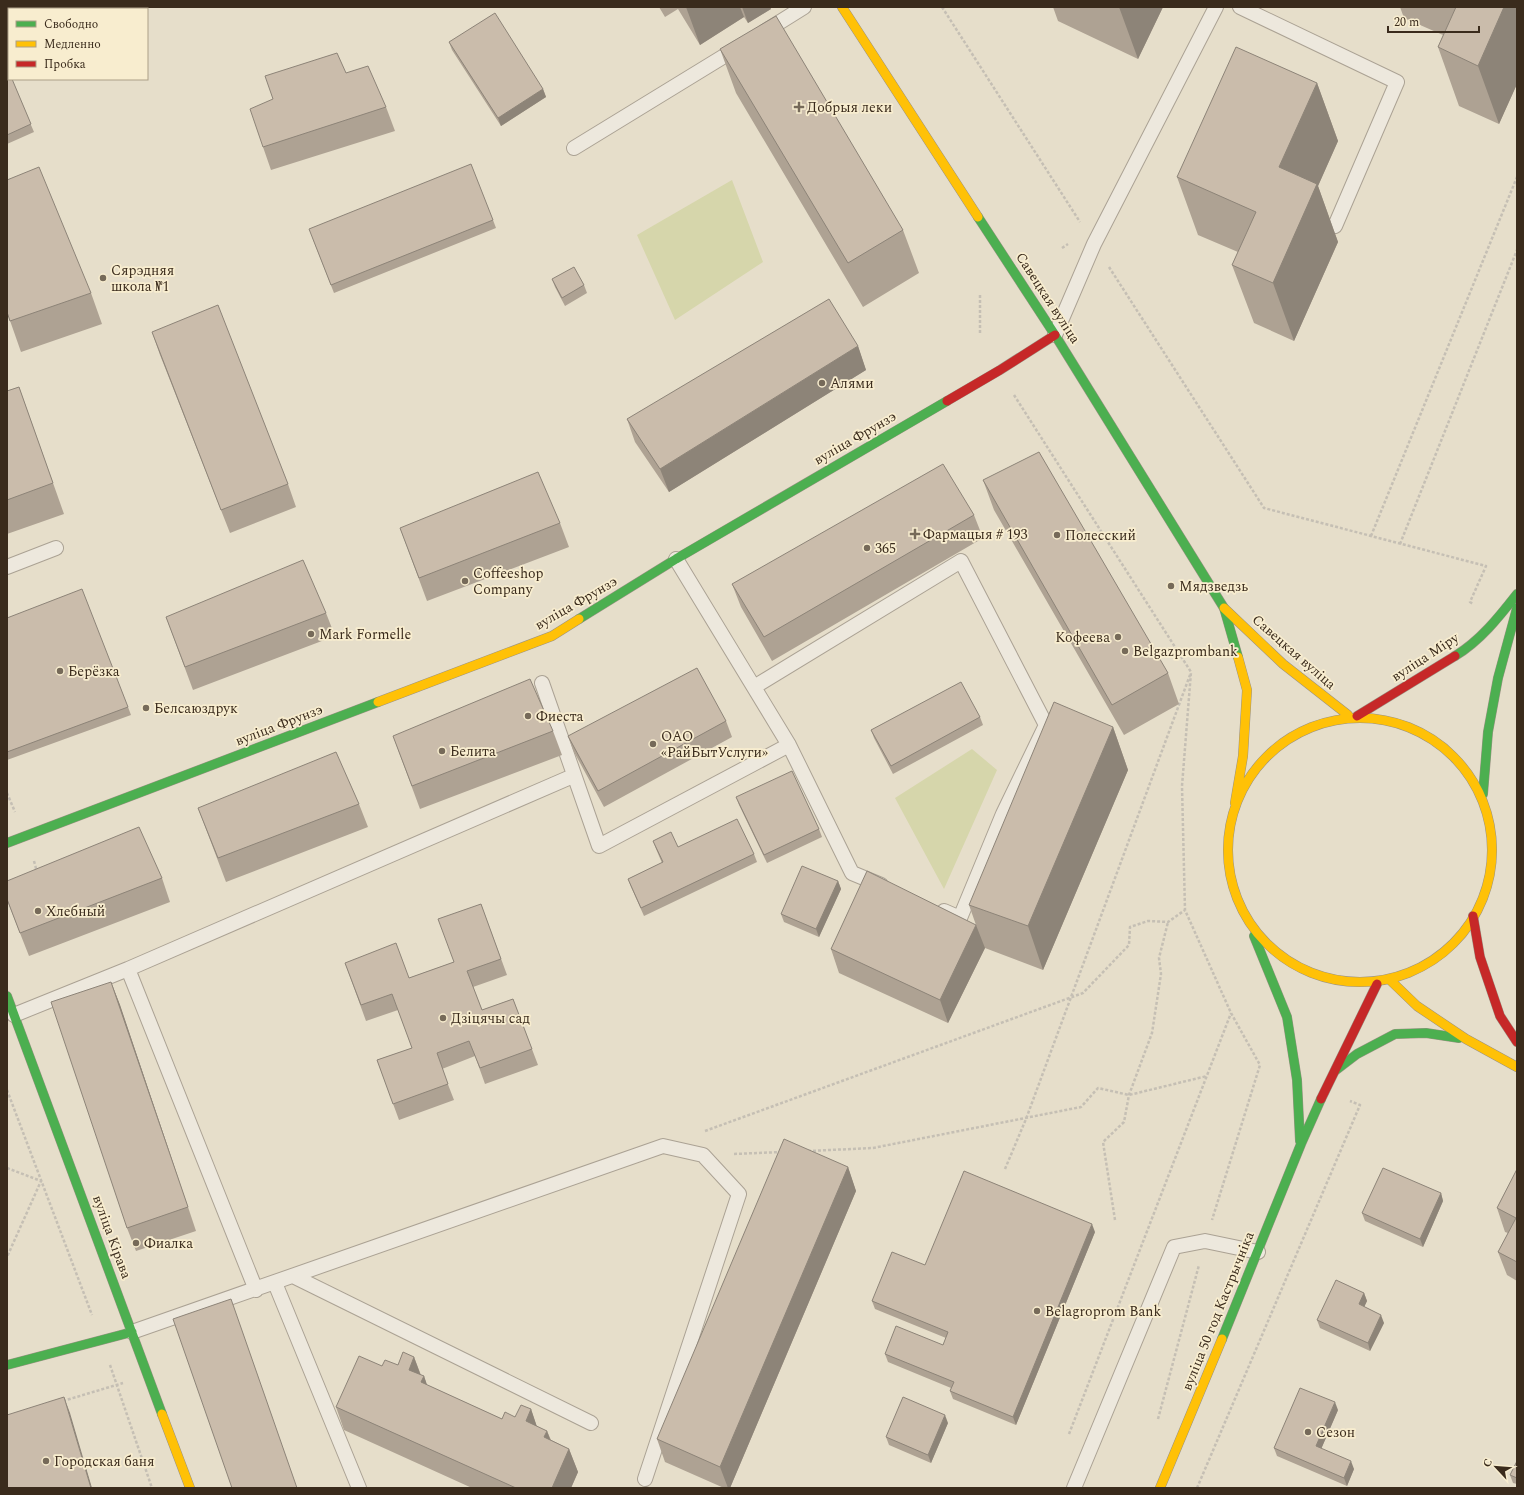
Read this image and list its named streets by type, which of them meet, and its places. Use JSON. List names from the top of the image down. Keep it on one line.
{"streets":{"main road":["Савецкая вуліца","вуліца Фрунзэ","вуліца Міру","вуліца Кірава","вуліца 50 год Кастрычніка"]},"crossings":[["Савецкая вуліца","вуліца Фрунзэ"],["Савецкая вуліца","вуліца Міру"],["Савецкая вуліца","вуліца 50 год Кастрычніка"]],"places":{"health":["Добрыя леки","Фармацыя # 193"],"other":["Сярэдняя школа №1","Алями","Полесский","365","Coffeeshop Company","Мядзведзь","Mark Formelle","Кофеева","Belgazprombank","Берёзка","Белсаюздрук","Фиеста","ОАО «РайБытУслуги»","Белита","Хлебный","Дзіцячы сад","Фиалка","Belagroprom Bank","Сезон","Городская баня"]},"legend":["Свободно","Медленно","Пробка"],"scale_bar":"20 m","north":"top left"}
